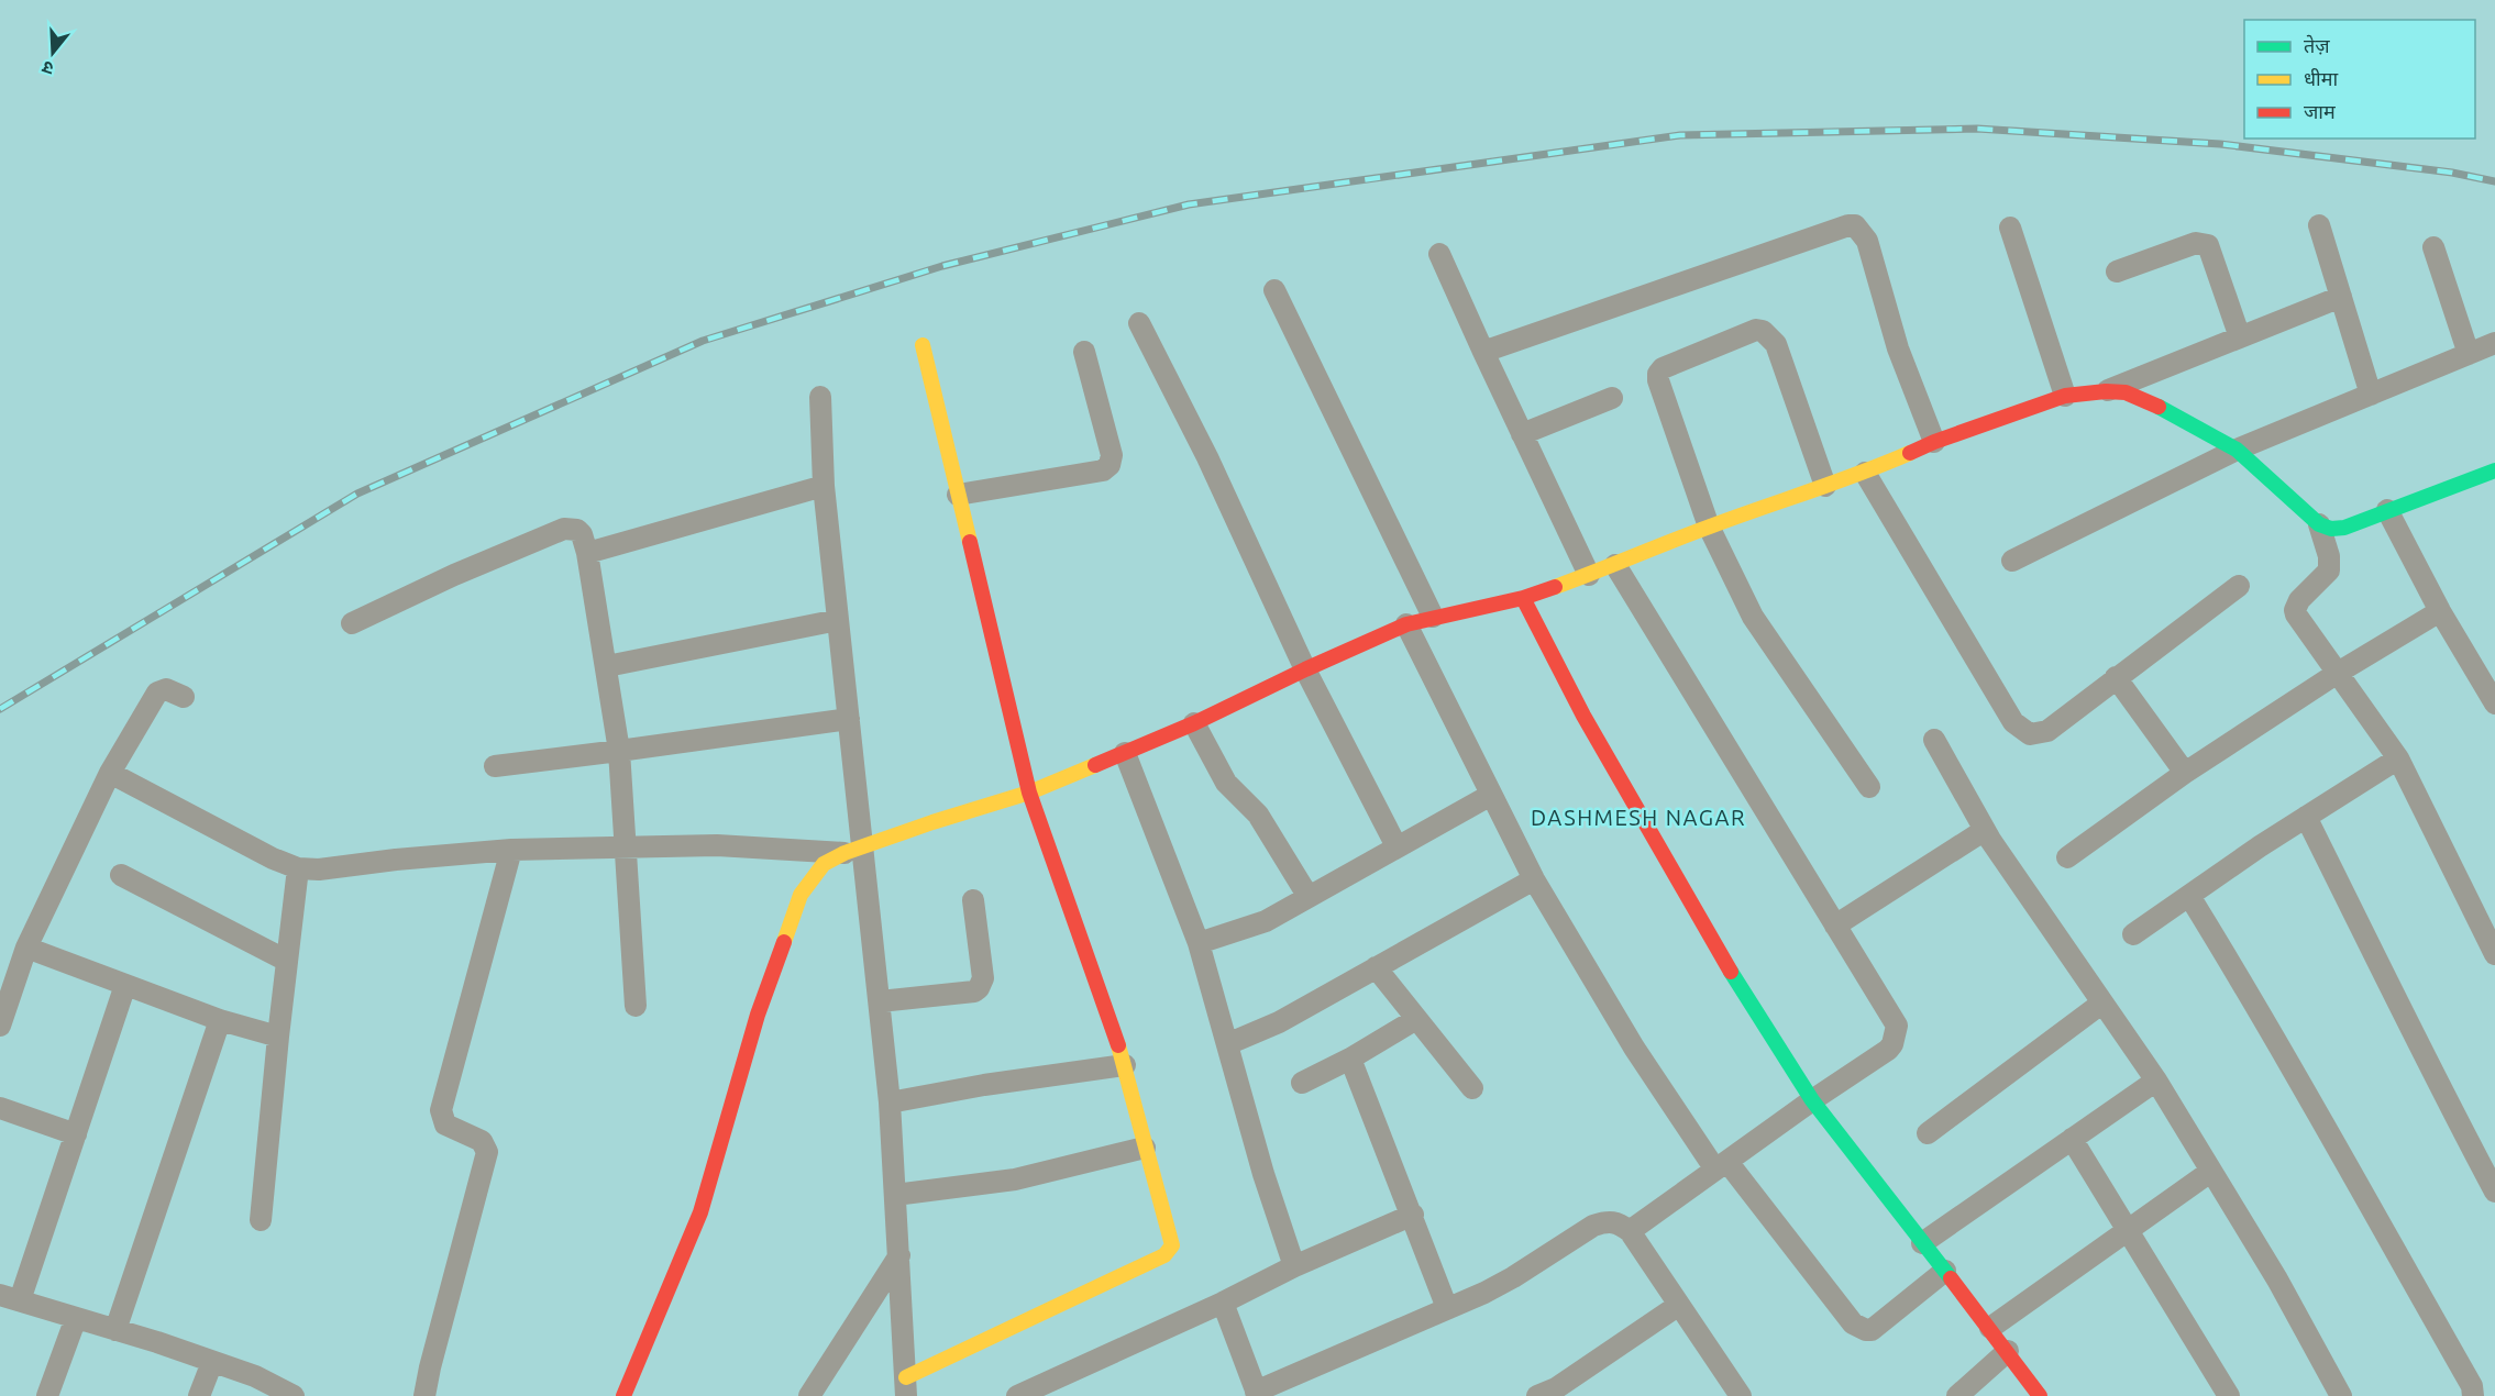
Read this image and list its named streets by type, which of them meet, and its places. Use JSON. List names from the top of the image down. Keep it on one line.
{"districts":["DASHMESH NAGAR"],"legend":["तेज़","धीमा","जाम"],"north":"bottom"}
